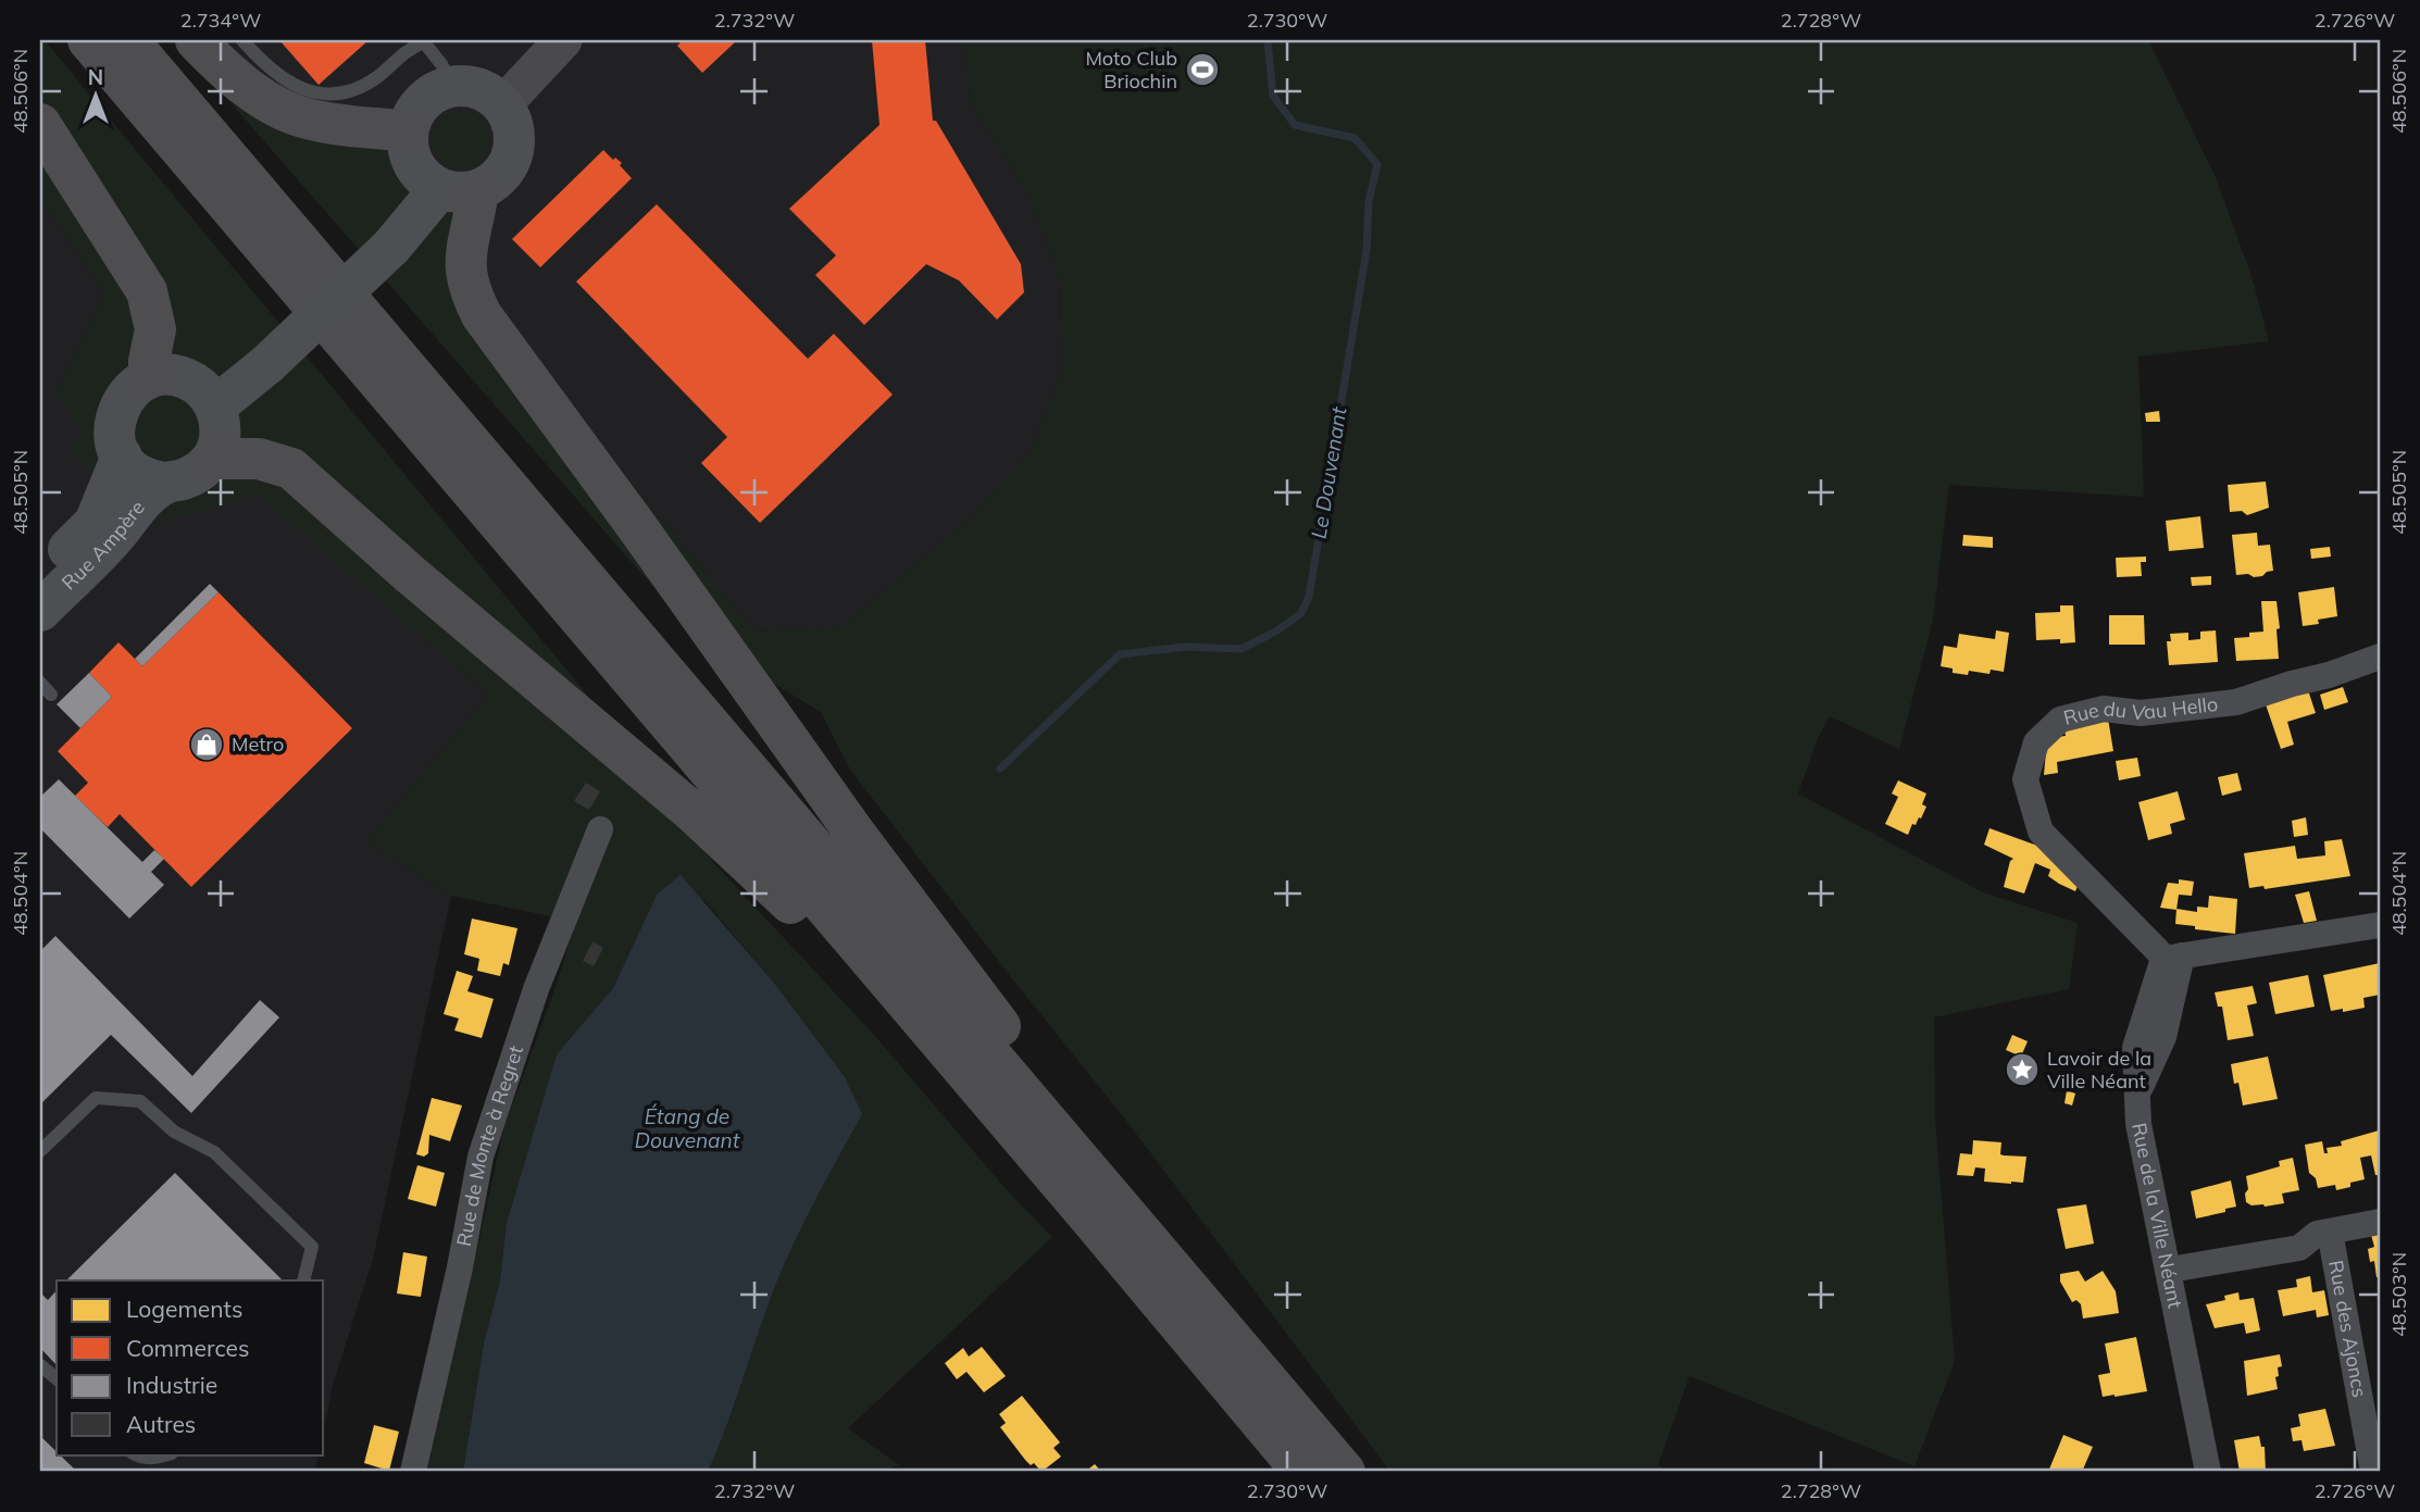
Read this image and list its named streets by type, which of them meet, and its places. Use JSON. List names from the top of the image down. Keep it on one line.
{"streets":{"main road":["Rue Ampère"],"street":["Rue du Vau Hello","Rue de Monte à Regret","Rue de la Ville Néant","Rue des Ajoncs"]},"crossings":[["Rue du Vau Hello","Rue de la Ville Néant"]],"water":["Le Douvenant","Étang de Douvenant"],"places":{"sports":["Moto Club Briochin"],"shop":["Metro"],"place":["Lavoir de la Ville Néant"]},"legend":["Logements","Commerces","Industrie","Autres"],"north":"top","coordinates":["2.734°W","2.732°W","2.730°W","2.728°W","2.726°W","48.506°N","48.505°N","48.504°N","48.503°N"]}
